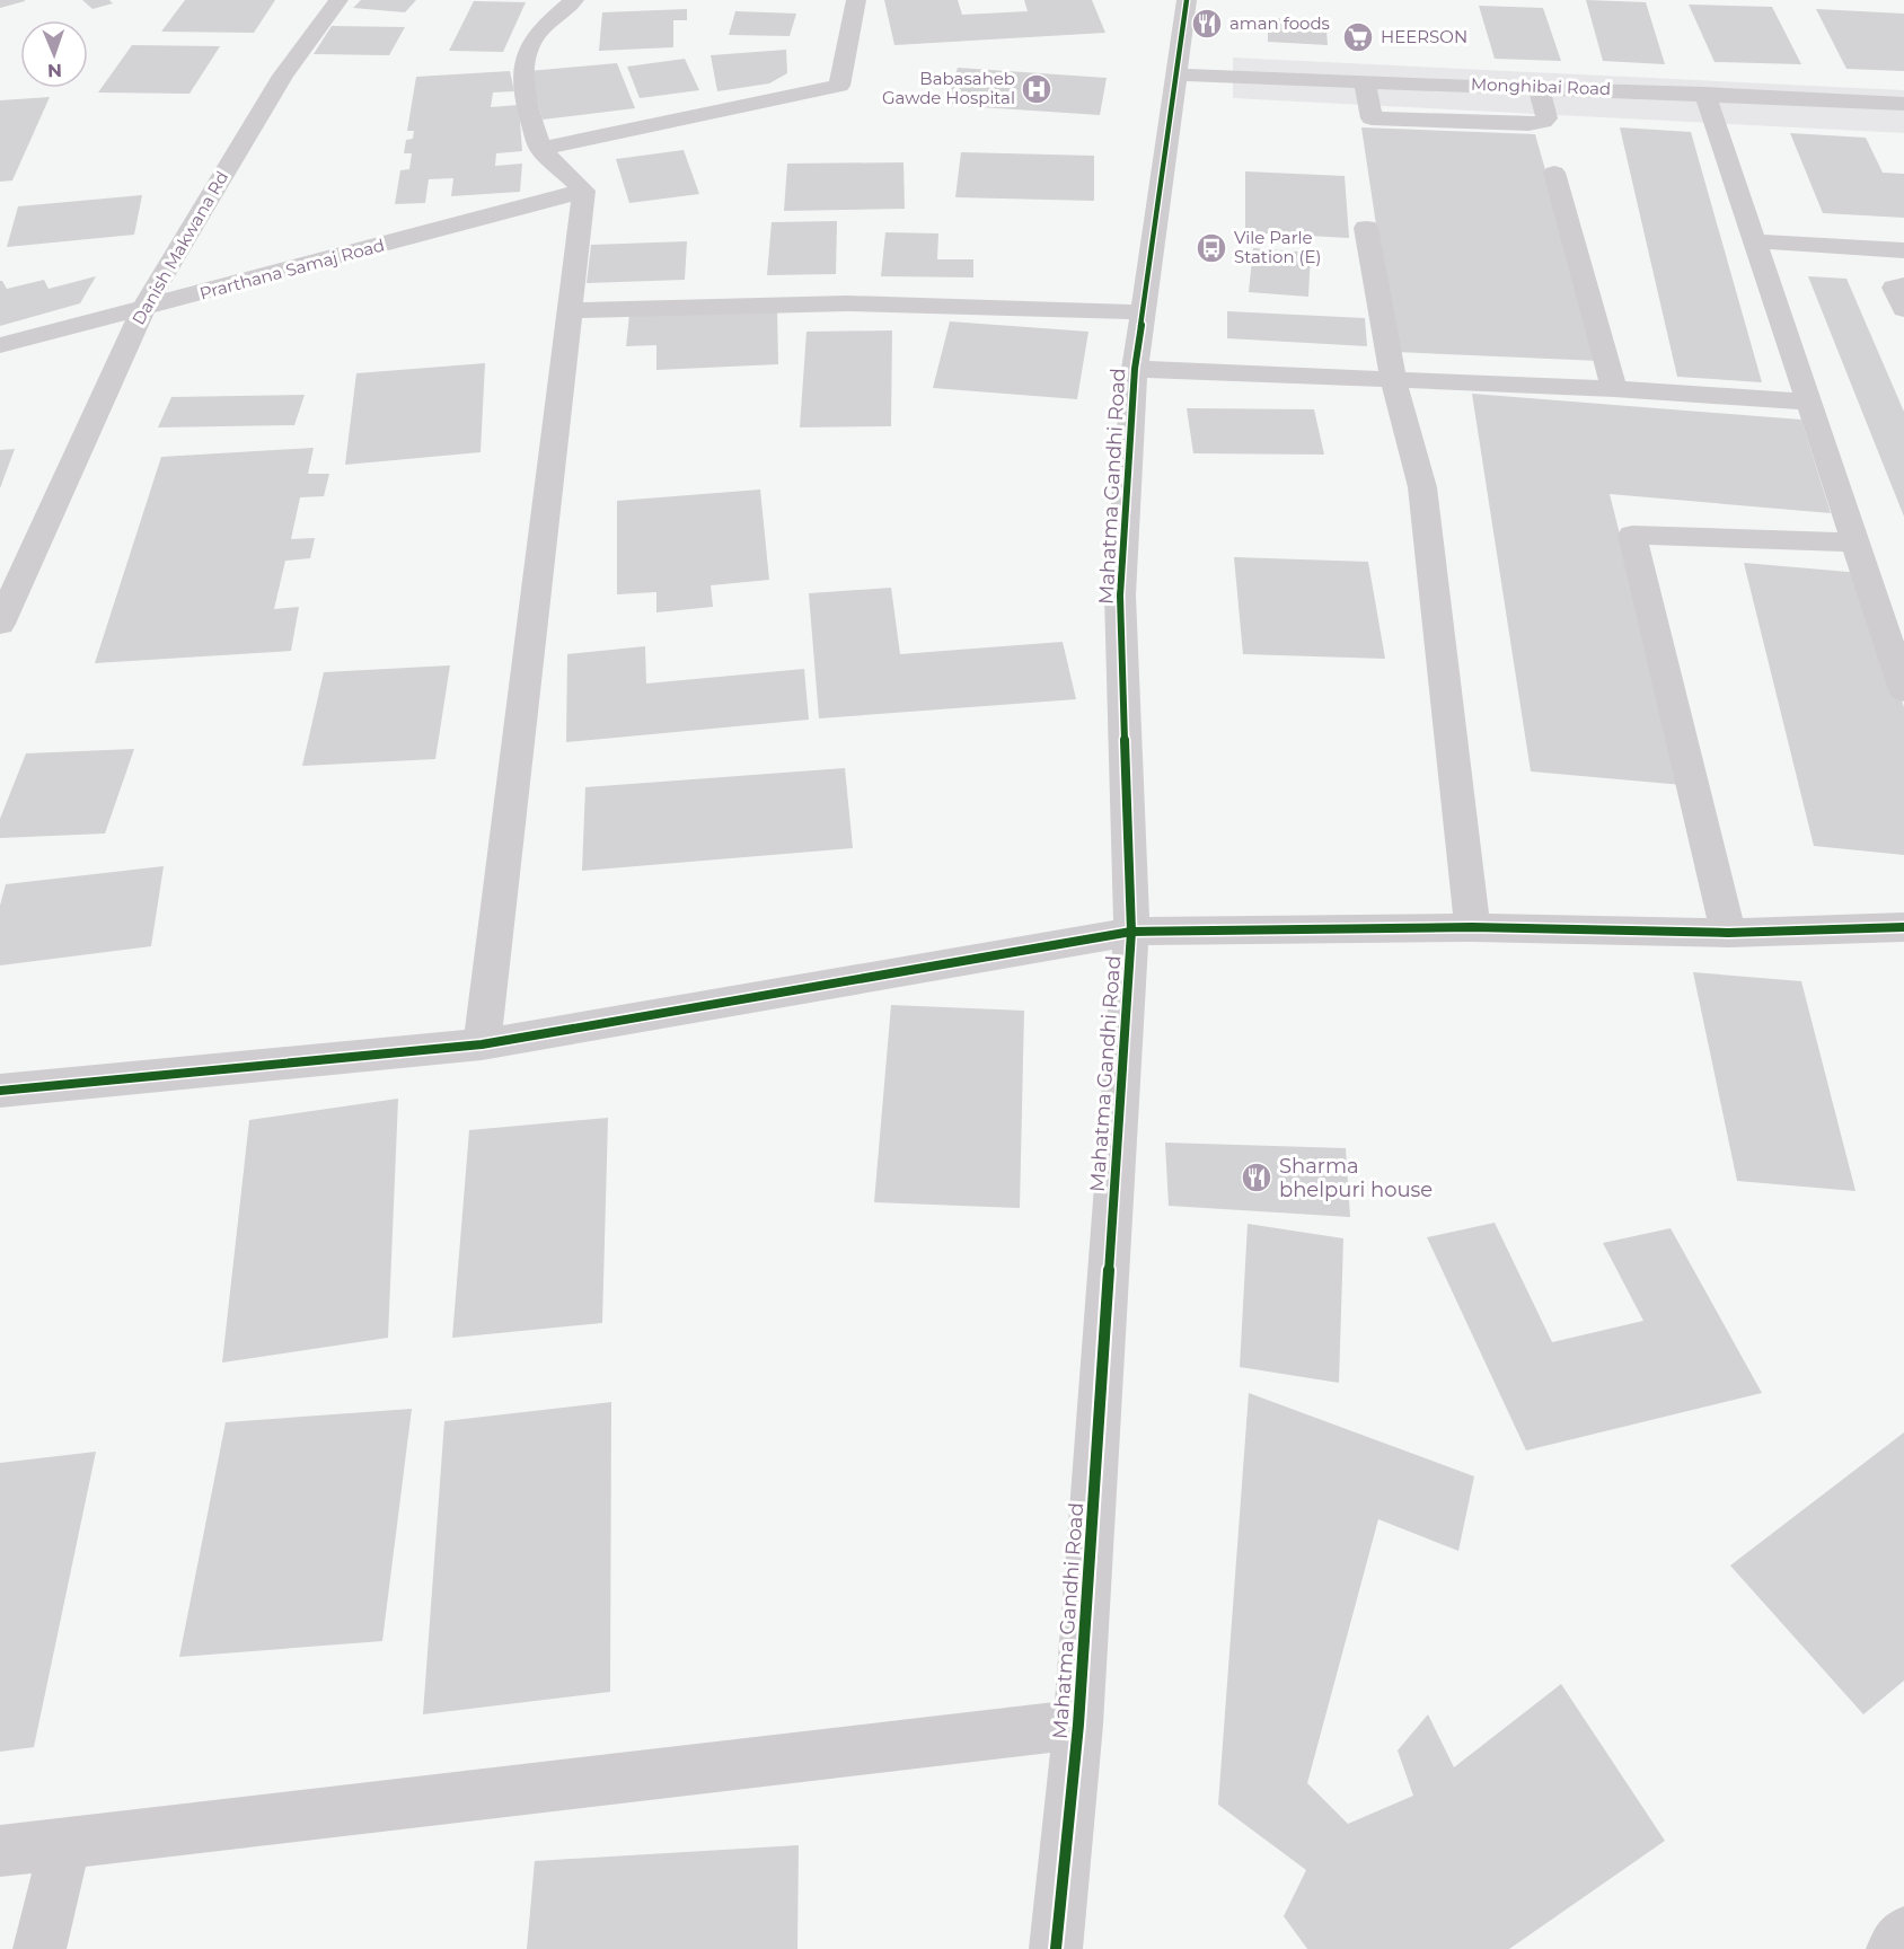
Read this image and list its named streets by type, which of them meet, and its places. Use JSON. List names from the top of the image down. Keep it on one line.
{"streets":{"street":["Monghibai Road","Danish Makwana Rd","Prarthana Samaj Road","Mahatma Gandhi Road"]},"crossings":[["Monghibai Road","Mahatma Gandhi Road"],["Danish Makwana Rd","Prarthana Samaj Road"]],"places":{"restaurant":["aman foods","Sharma bhelpuri house"],"supermarket":["HEERSON"],"hospital":["Babasaheb Gawde Hospital"],"bus stop":["Vile Parle Station (E)"]},"north":"bottom"}
